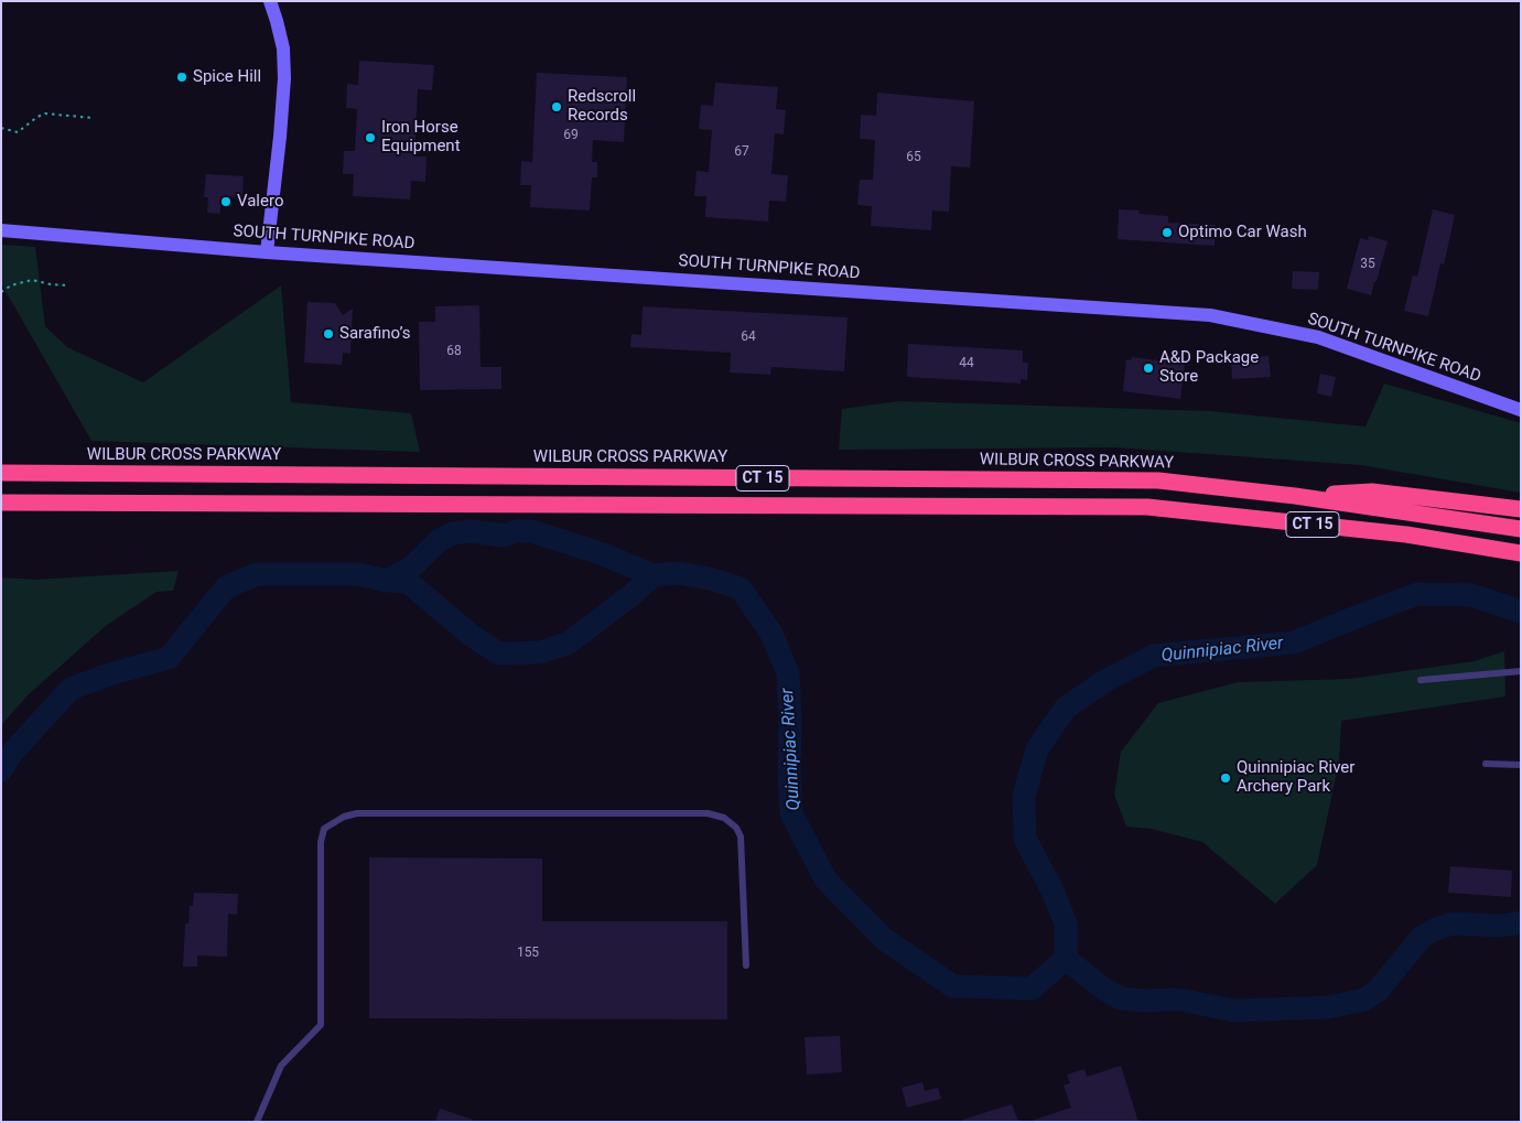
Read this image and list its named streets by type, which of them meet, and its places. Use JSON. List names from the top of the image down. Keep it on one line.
{"streets":{"highway":["WILBUR CROSS PARKWAY","CT 15"],"main road":["SOUTH TURNPIKE ROAD"]},"water":["Quinnipiac River"],"places":["Spice Hill","Redscroll Records","Iron Horse Equipment","Valero","Optimo Car Wash","Sarafino’s","A&D Package Store","Quinnipiac River Archery Park"],"house_numbers":["69","67","65","35","64","68","44","155"]}
